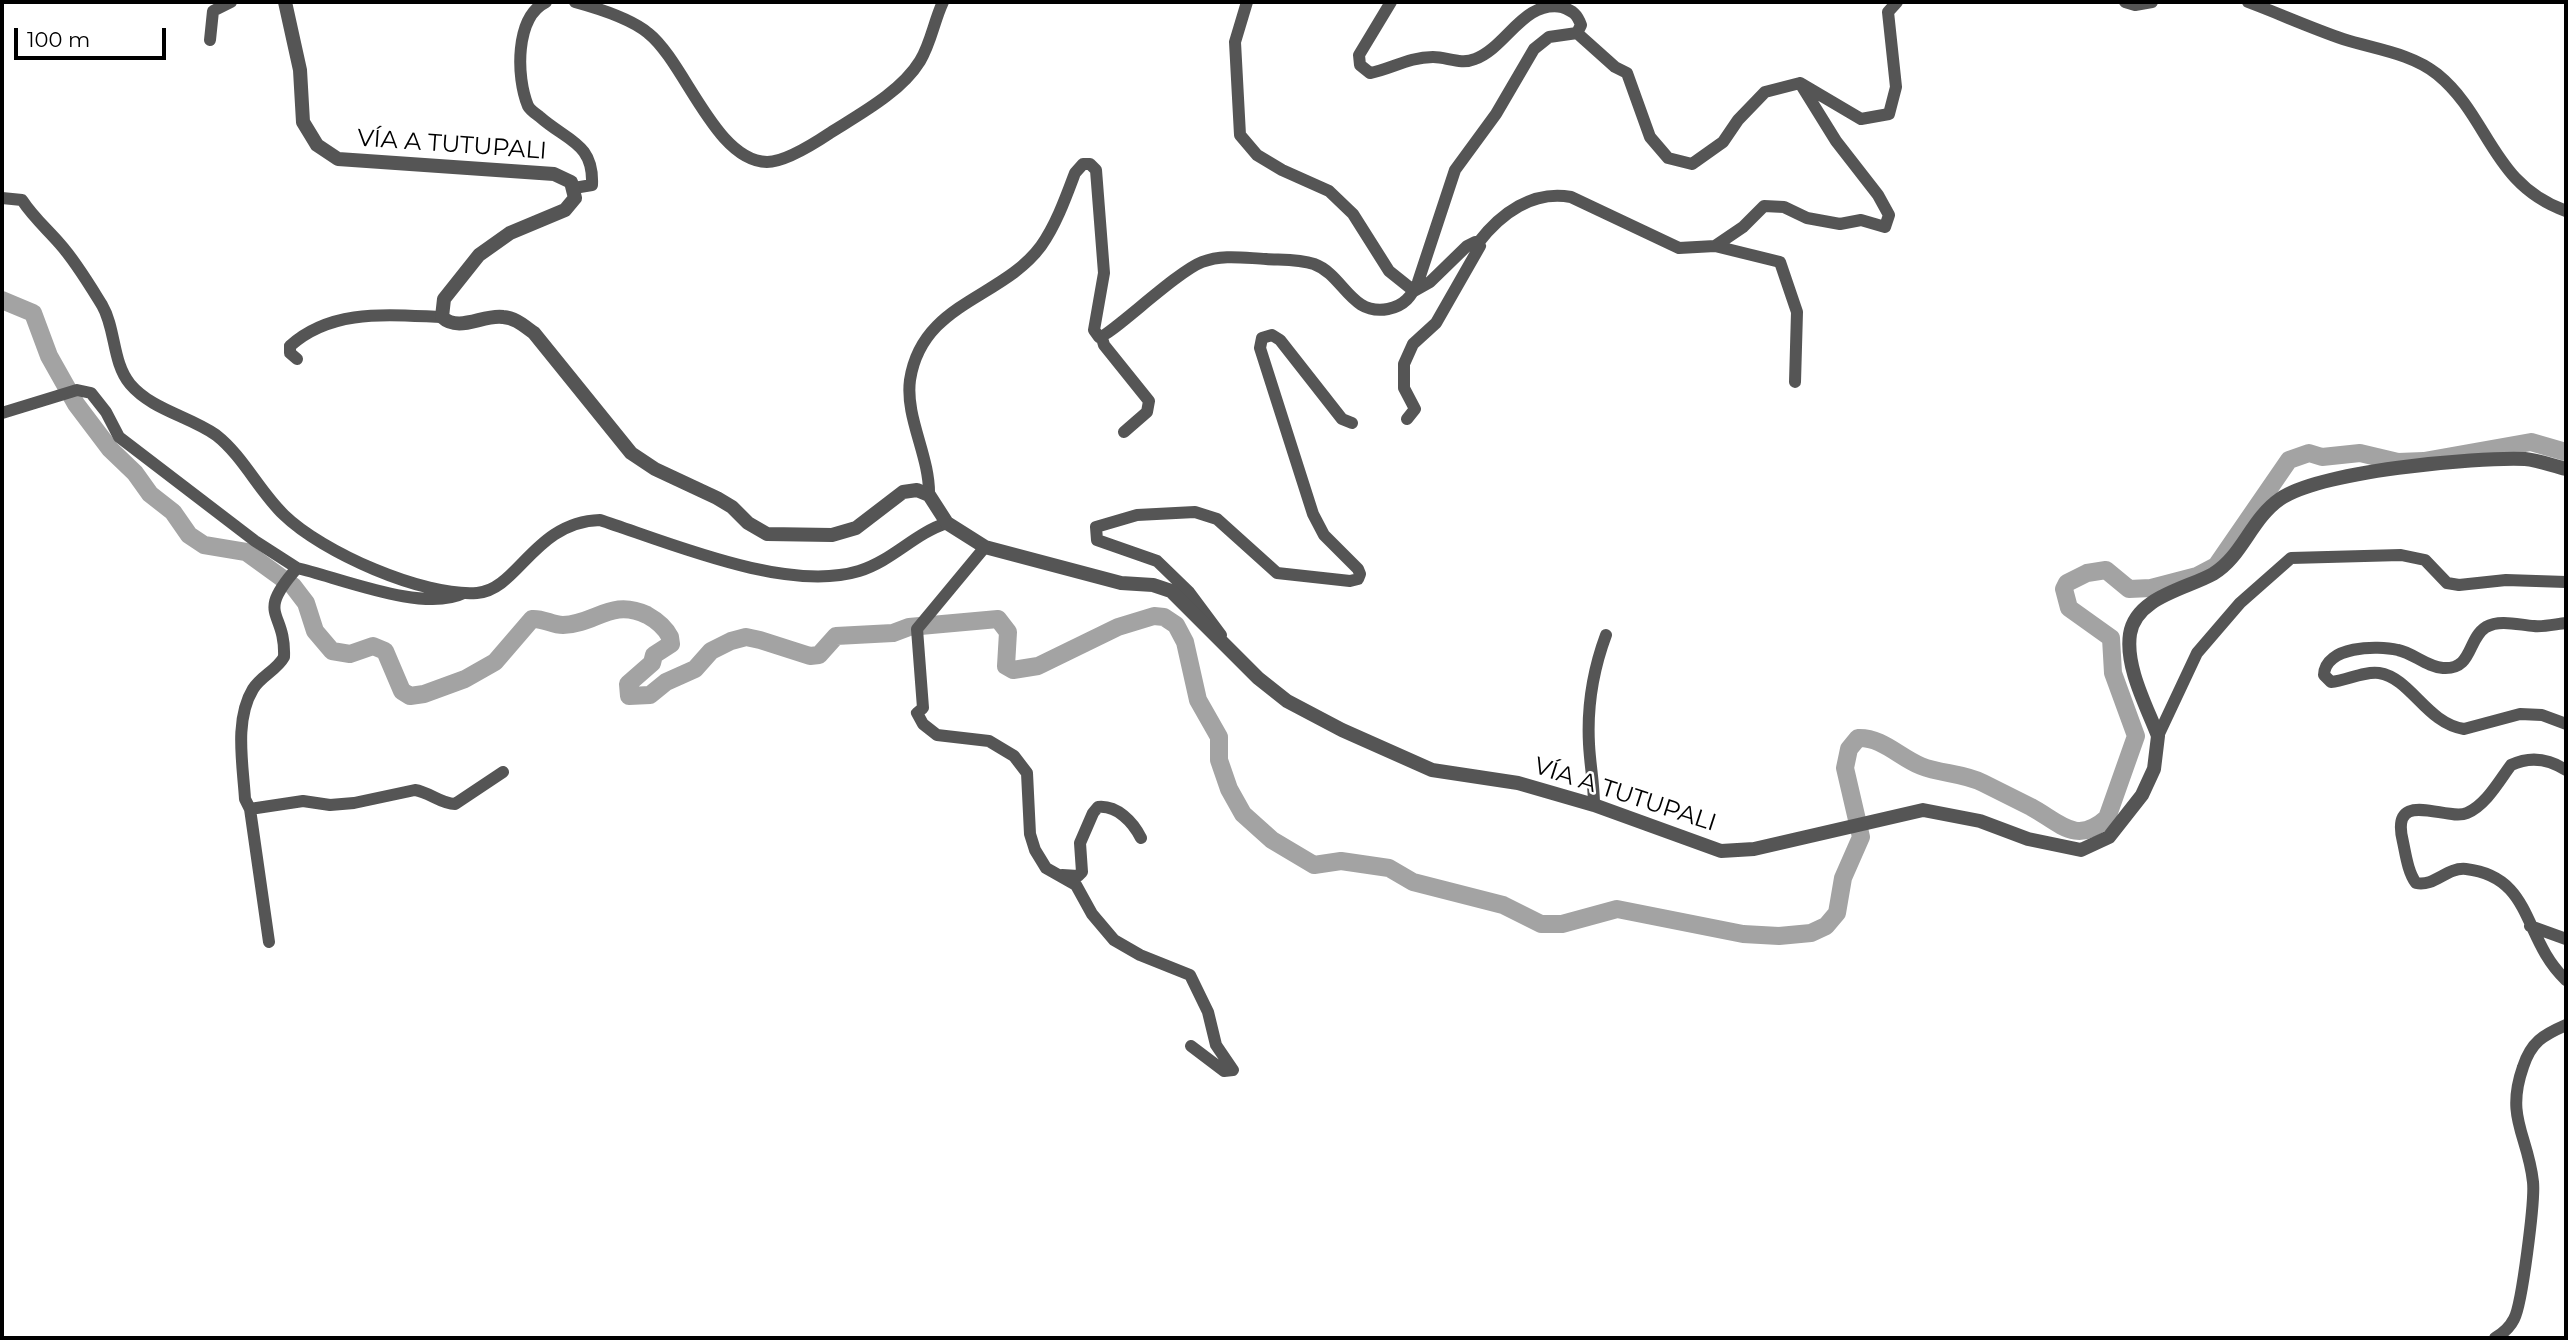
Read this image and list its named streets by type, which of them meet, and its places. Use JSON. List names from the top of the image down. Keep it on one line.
{"streets":{"street":["VÍA A TUTUPALI"]},"scale_bar":"100 m"}
